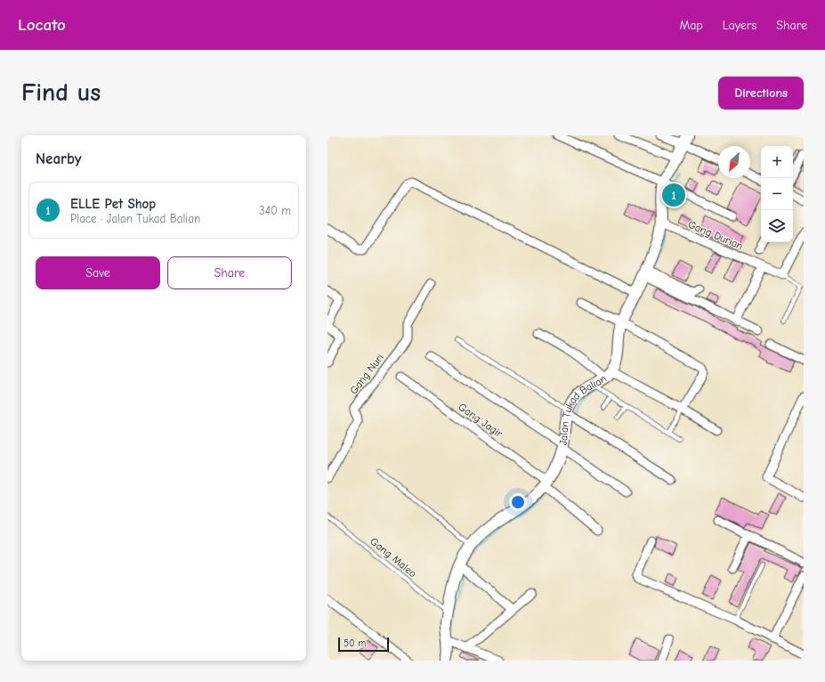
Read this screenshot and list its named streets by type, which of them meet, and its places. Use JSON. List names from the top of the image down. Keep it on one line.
{"streets":{"street":["Gang Durian","Gang Nuri","Jalan Tukad Balian","Gang Jagir"],"lane":["Gang Maleo"]},"crossings":[["Gang Durian","Jalan Tukad Balian"],["Jalan Tukad Balian","Gang Jagir"],["Jalan Tukad Balian","Gang Maleo"]],"scale_bar":"50 m","north":"bottom left","page":{"header":"Locato","nav":["Map","Layers","Share"],"buttons":["Directions",["Save","Share"]],"title":"Find us","heading":"Nearby","map_buttons":["+","−"],"list":[{"mark":"1","name":"ELLE Pet Shop","note":"Place · Jalan Tukad Balian","value":"340 m"}],"pins":"1","scale":"50 m"}}
